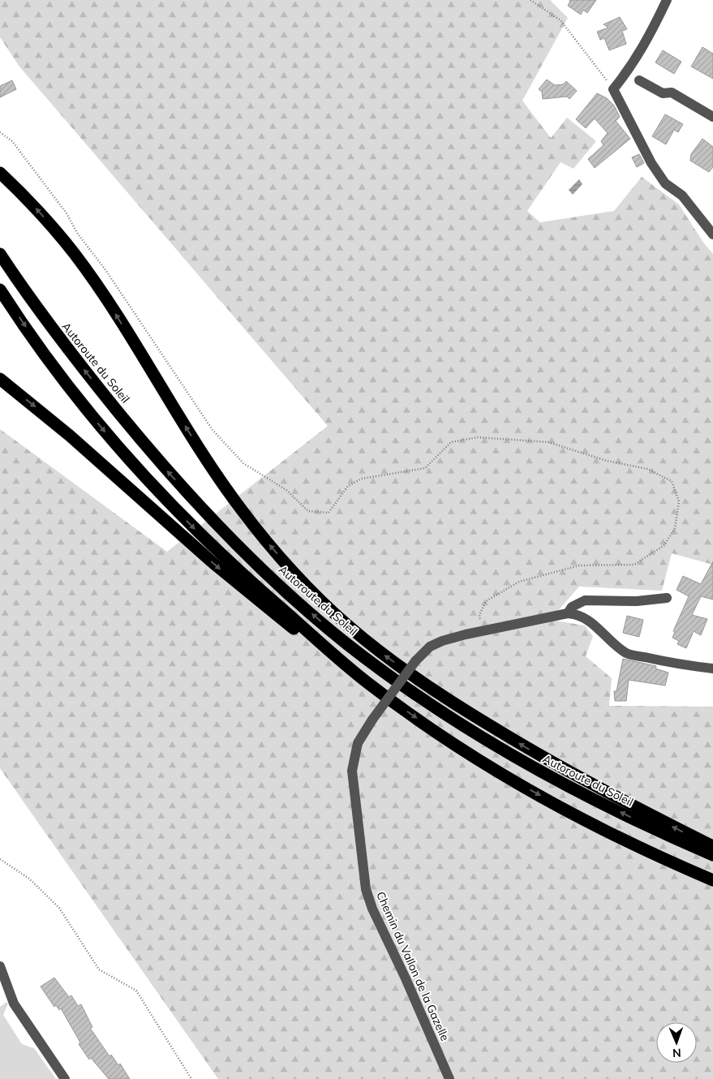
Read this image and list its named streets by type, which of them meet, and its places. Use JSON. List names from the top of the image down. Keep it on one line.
{"streets":{"highway":["Autoroute du Soleil"],"street":["Chemin du Vallon de la Gazelle"]},"north":"bottom"}
